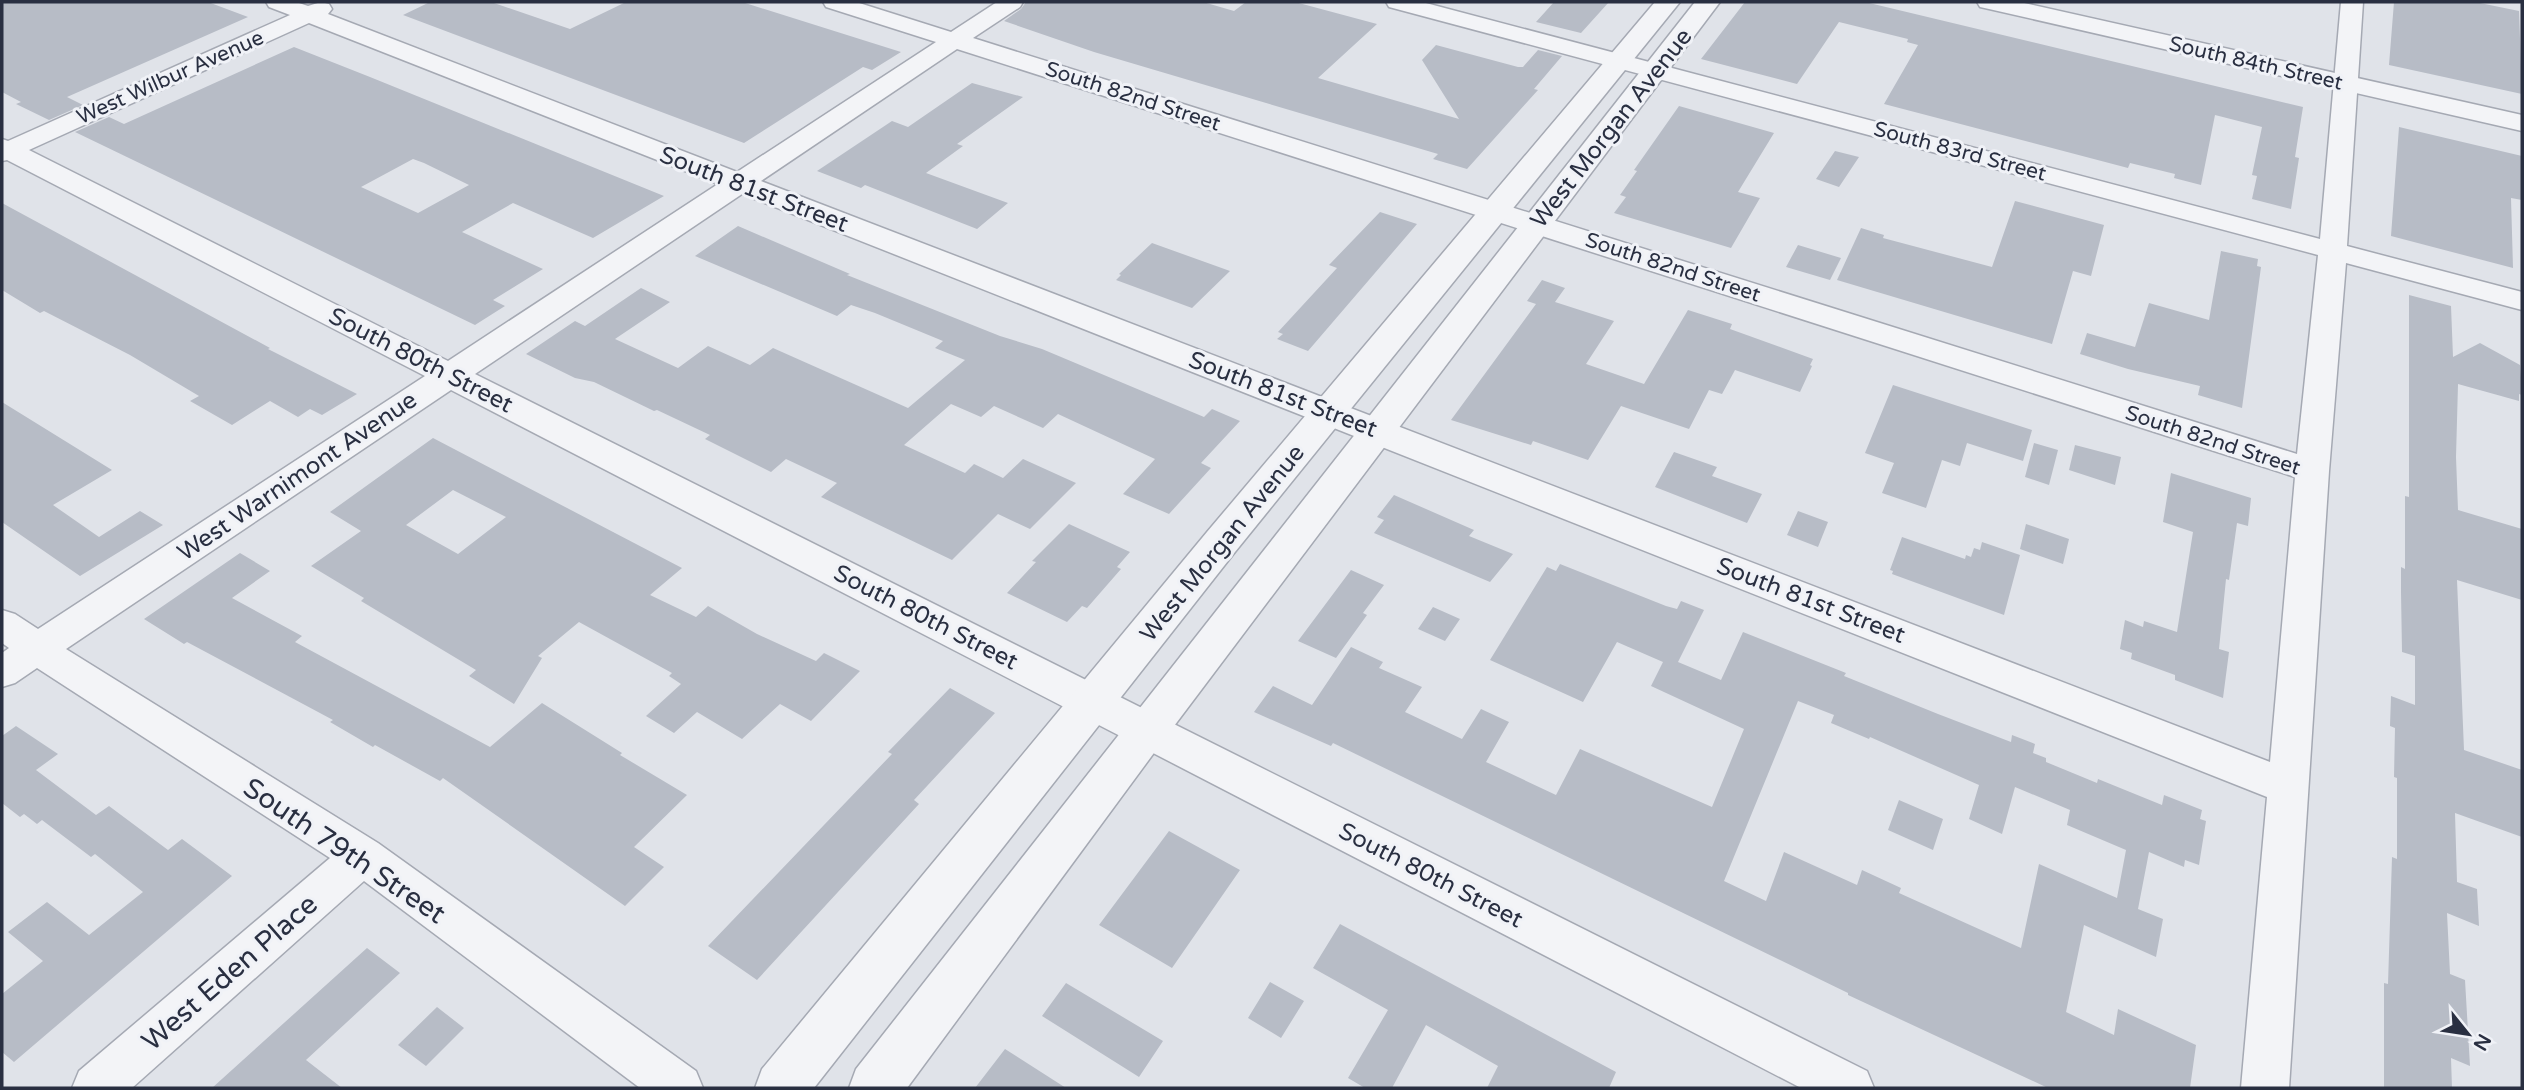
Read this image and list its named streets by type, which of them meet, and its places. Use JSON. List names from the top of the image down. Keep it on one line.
{"streets":{"street":["South 84th Street","West Wilbur Avenue","South 82nd Street","West Morgan Avenue","South 83rd Street","South 81st Street","South 80th Street","West Warnimont Avenue","South 79th Street","West Eden Place"]},"crossings":[["West Wilbur Avenue","South 81st Street"],["West Wilbur Avenue","South 80th Street"],["South 82nd Street","West Morgan Avenue"],["South 82nd Street","West Warnimont Avenue"],["West Morgan Avenue","South 83rd Street"],["West Morgan Avenue","South 81st Street"],["West Morgan Avenue","South 80th Street"],["South 81st Street","West Warnimont Avenue"],["South 80th Street","West Warnimont Avenue"],["West Warnimont Avenue","South 79th Street"],["South 79th Street","West Eden Place"]],"north":"bottom right"}
